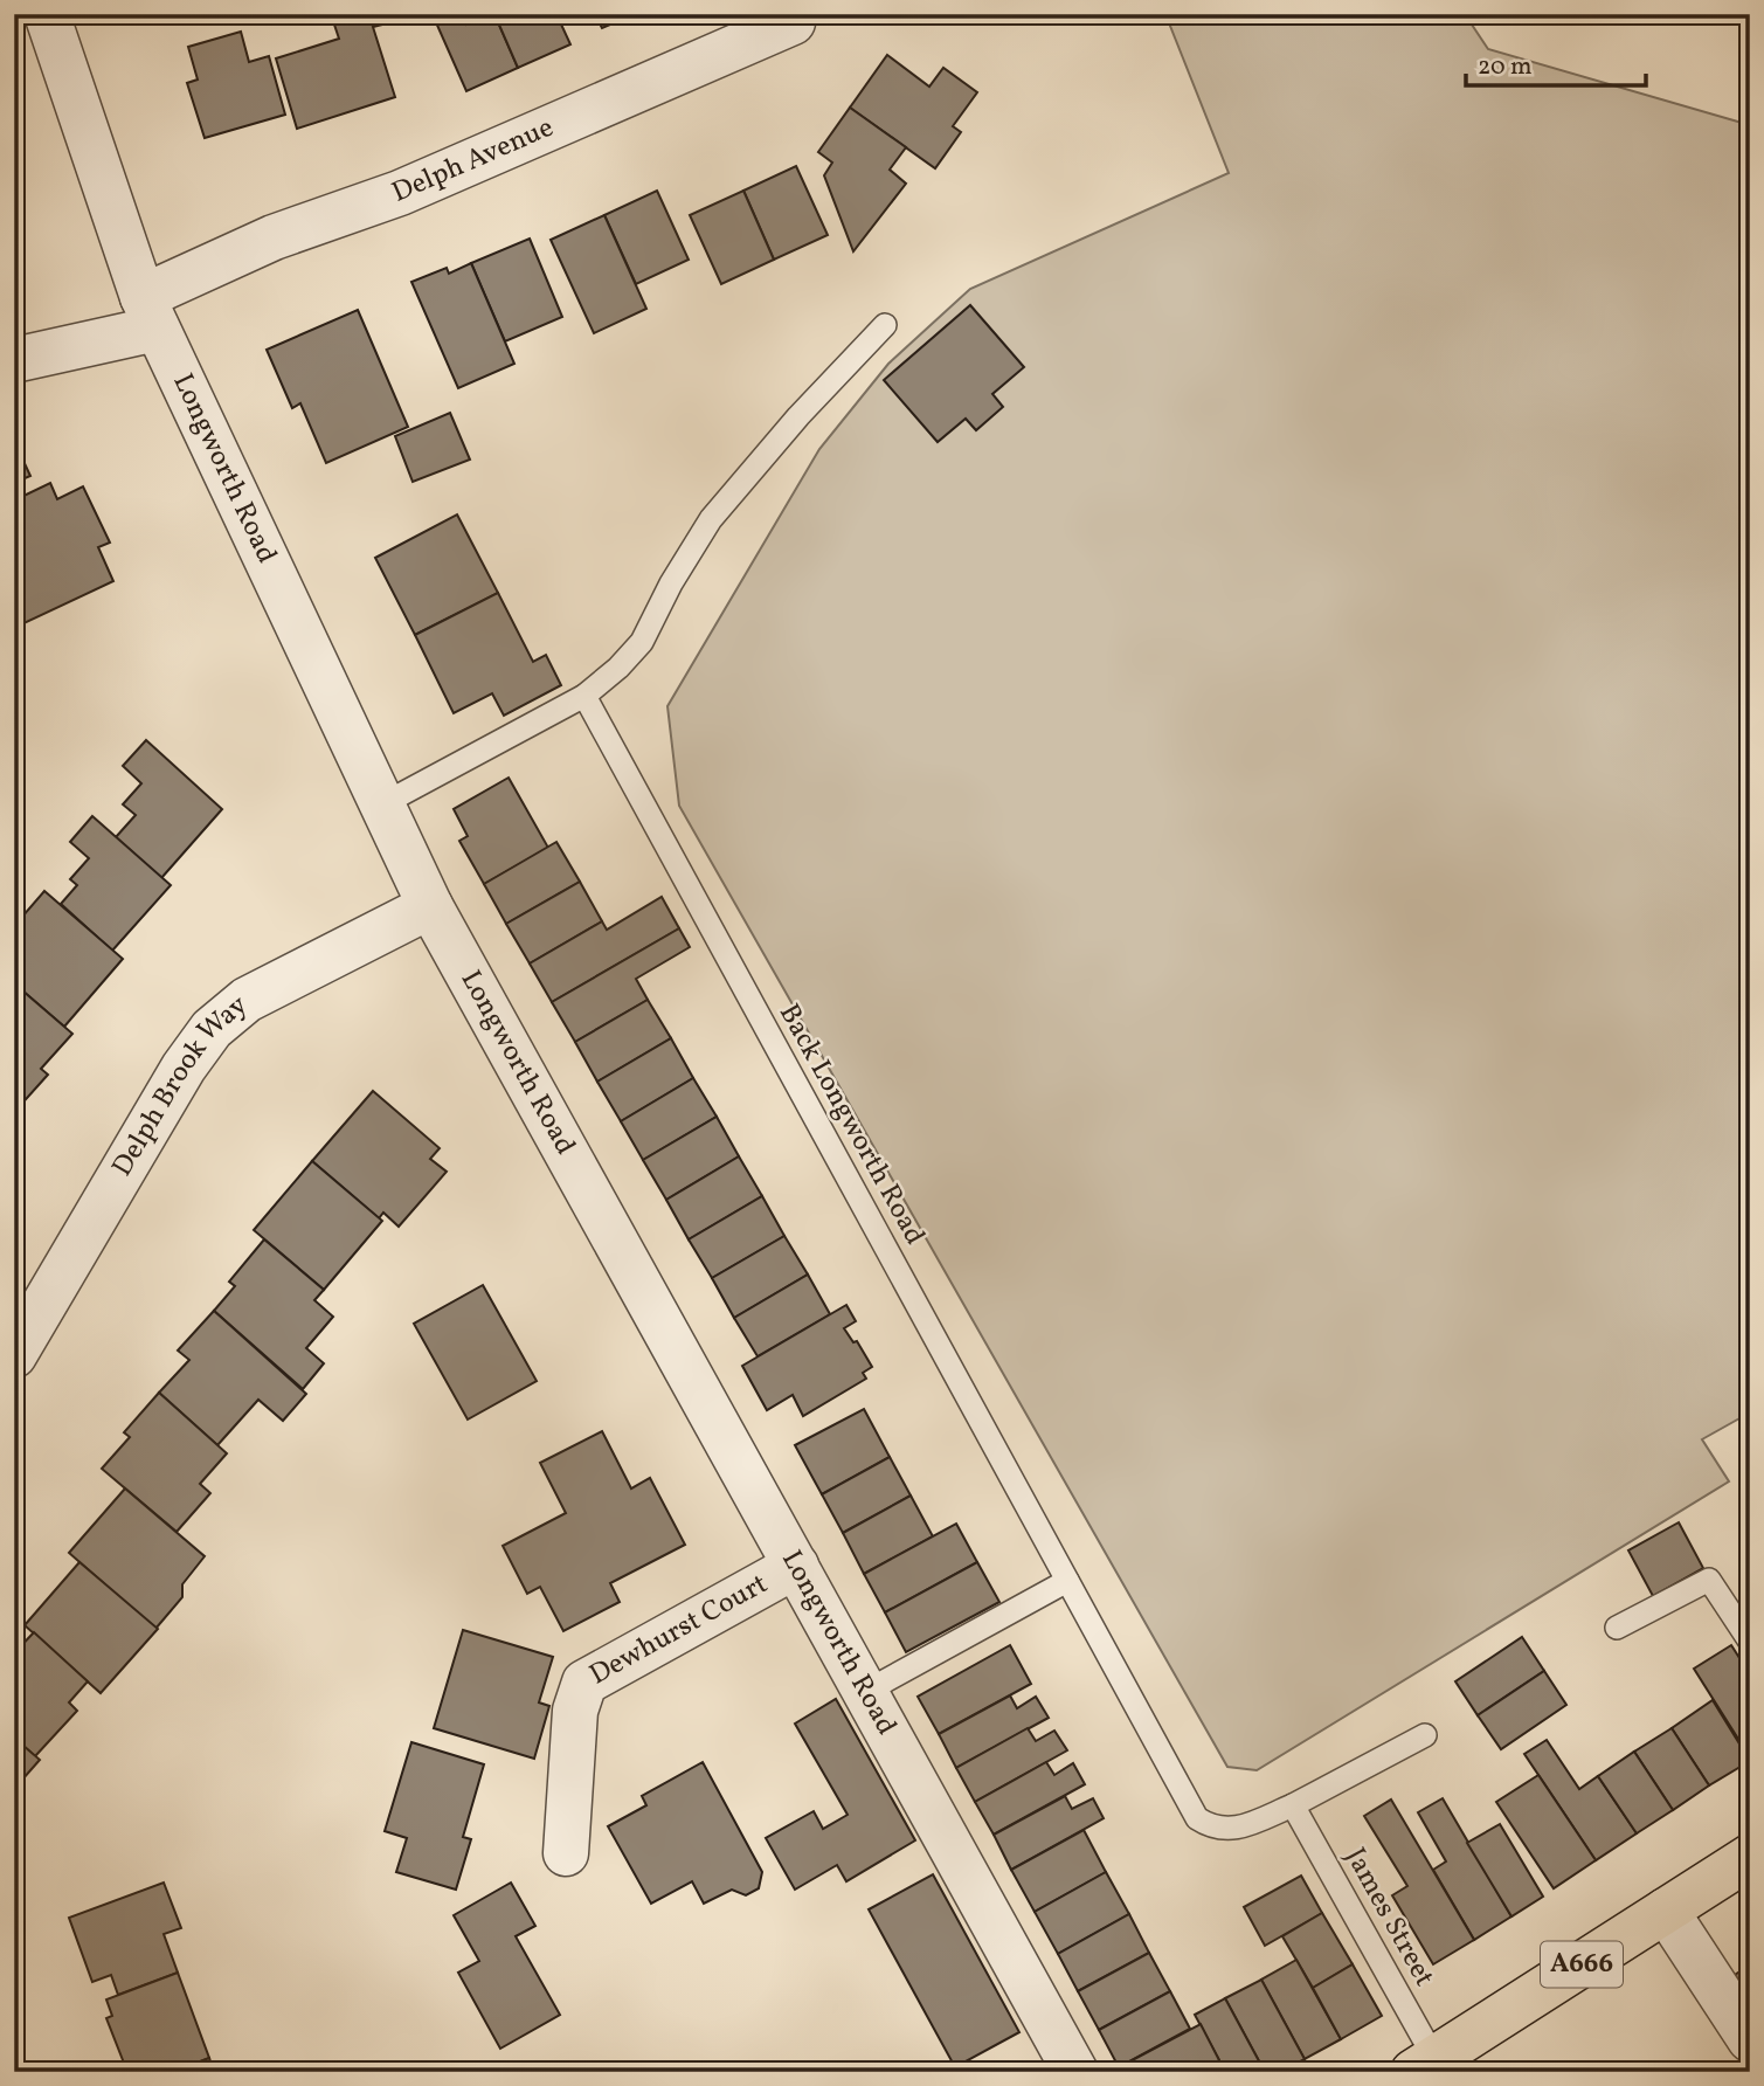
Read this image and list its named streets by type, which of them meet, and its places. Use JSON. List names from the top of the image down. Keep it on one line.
{"streets":{"highway":["A666"],"street":["Delph Avenue","Longworth Road","Delph Brook Way","Dewhurst Court"],"lane":["Back Longworth Road","James Street"]},"crossings":[["Delph Avenue","Longworth Road"],["Longworth Road","Delph Brook Way"],["Longworth Road","Dewhurst Court"],["Back Longworth Road","James Street"],["James Street","A666"]],"scale_bar":"20 m"}
